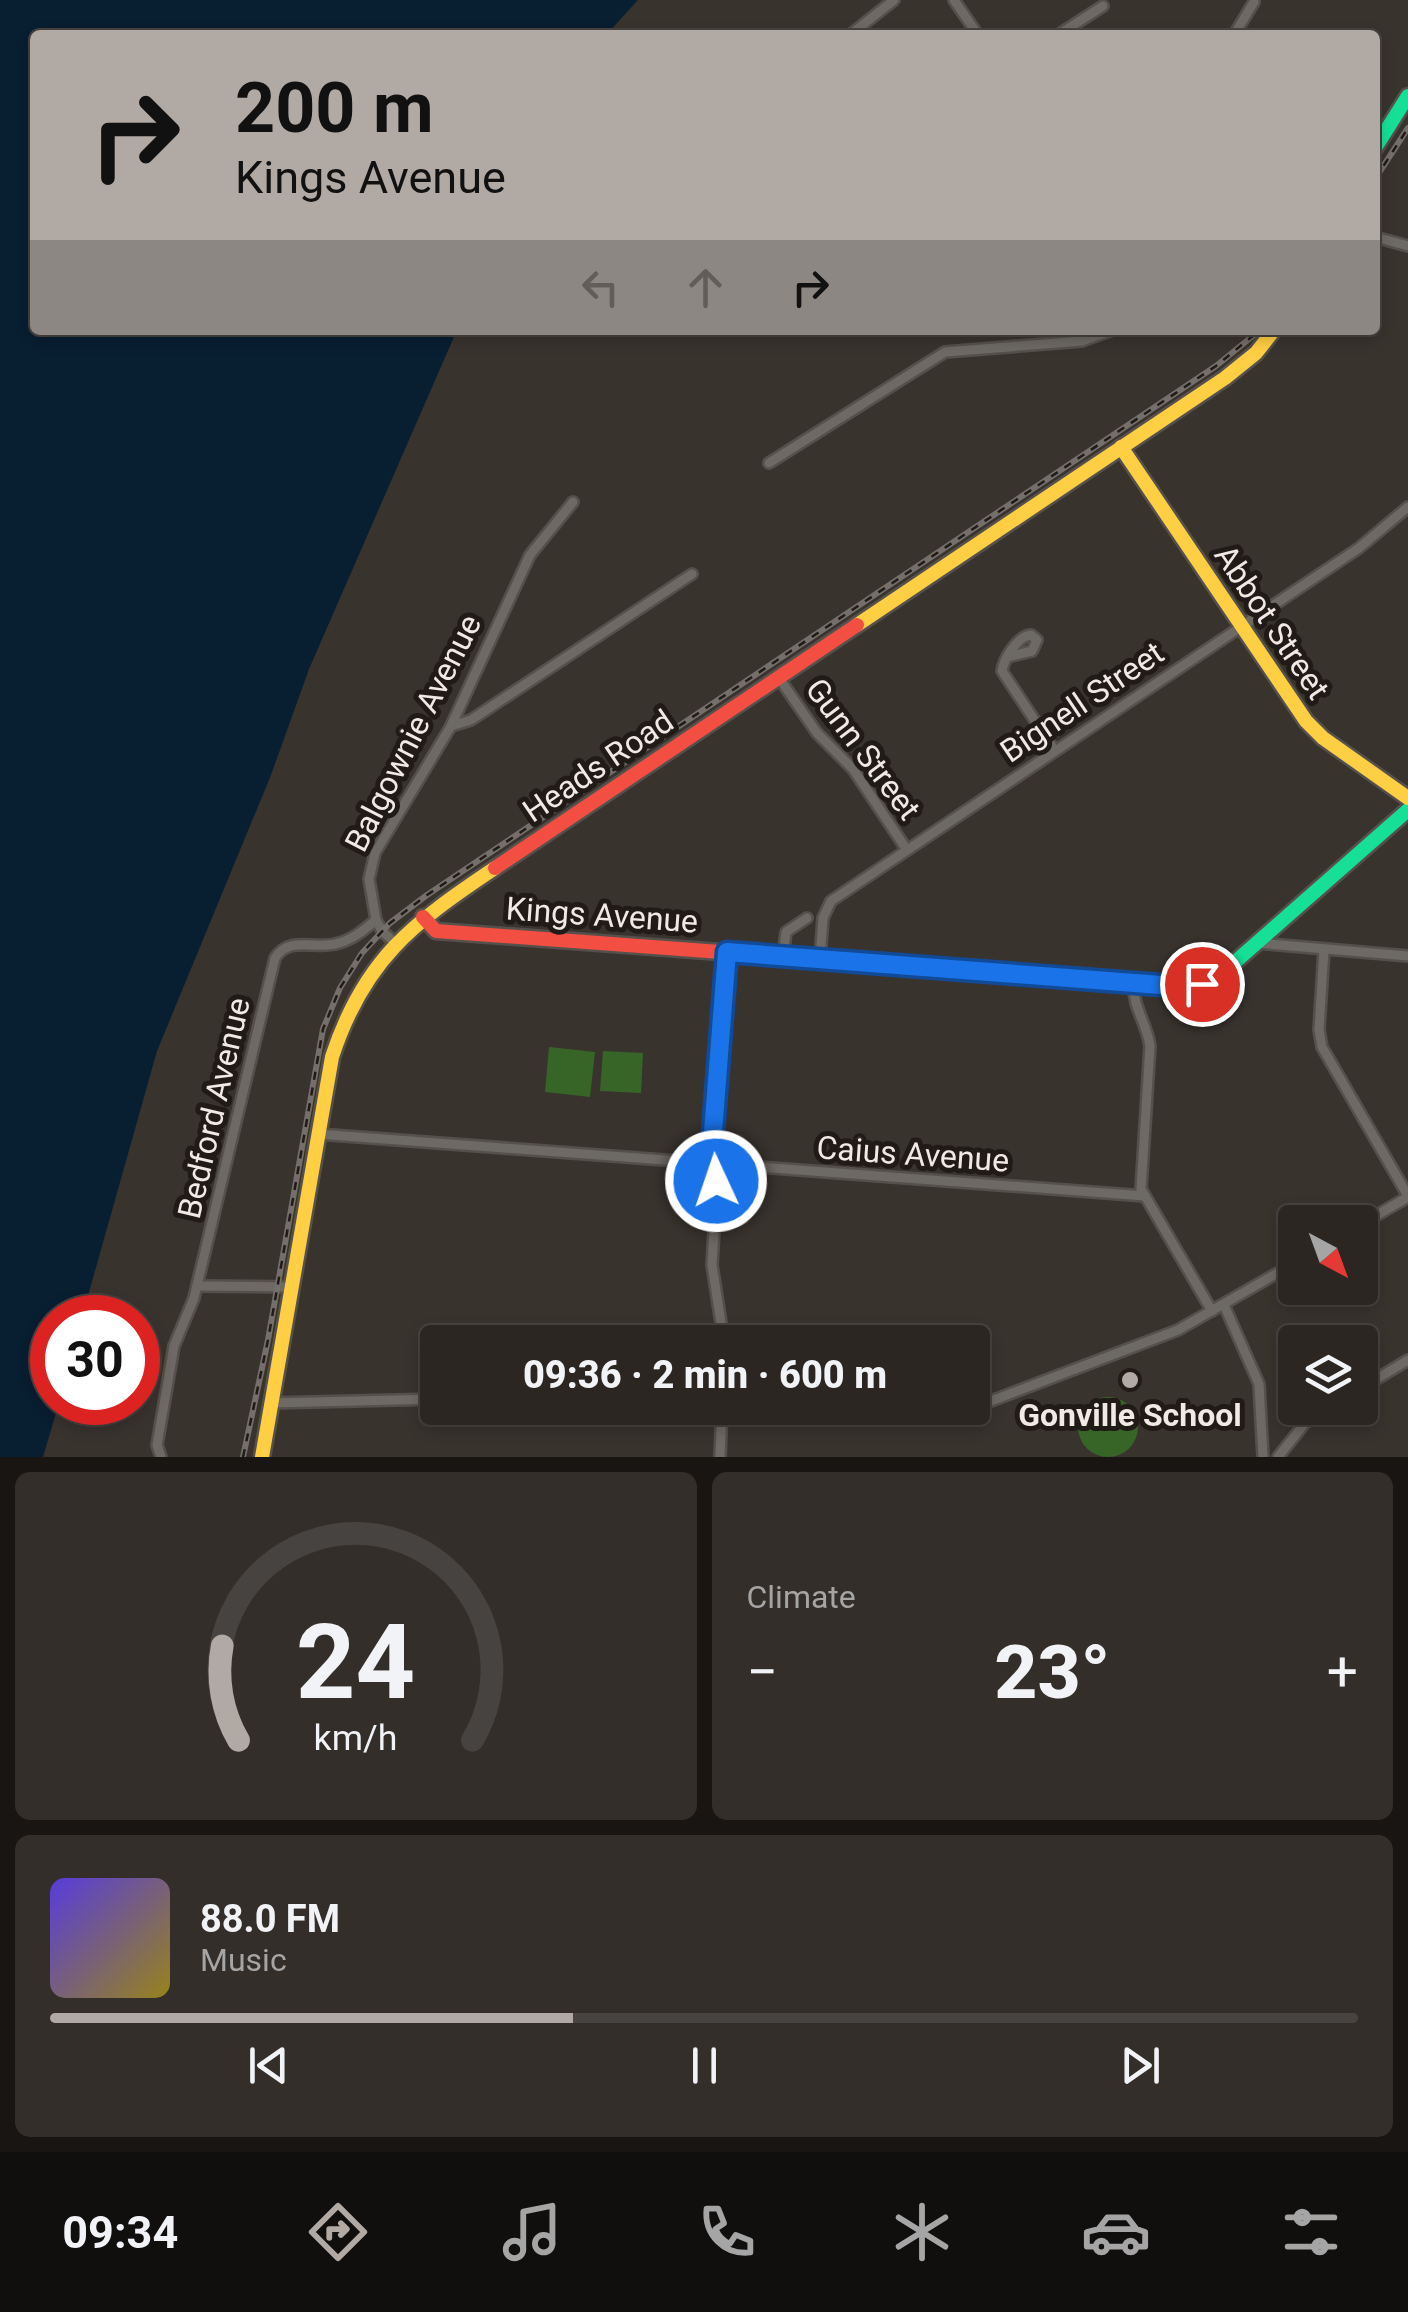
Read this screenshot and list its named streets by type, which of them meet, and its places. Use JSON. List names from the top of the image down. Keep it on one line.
{"streets":{"main road":["Abbot Street","Heads Road","Kings Avenue"],"street":["Bignell Street","Balgownie Avenue","Gunn Street","Bedford Avenue","Caius Avenue"]},"crossings":[["Abbot Street","Bignell Street"],["Abbot Street","Heads Road"],["Bignell Street","Gunn Street"],["Bignell Street","Kings Avenue"],["Balgownie Avenue","Bedford Avenue"],["Gunn Street","Heads Road"],["Heads Road","Kings Avenue"],["Heads Road","Caius Avenue"]],"places":["Gonville School"],"north":"bottom right","page":{"turn":["200 m","Kings Avenue"],"limit":"30","trip":"09:36 · 2 min · 600 m","tile":"Climate","heat":["−","23°","+"],"song":["88.0 FM","Music"],"tabs":"09:34","gauge":["24","km/h"]}}
